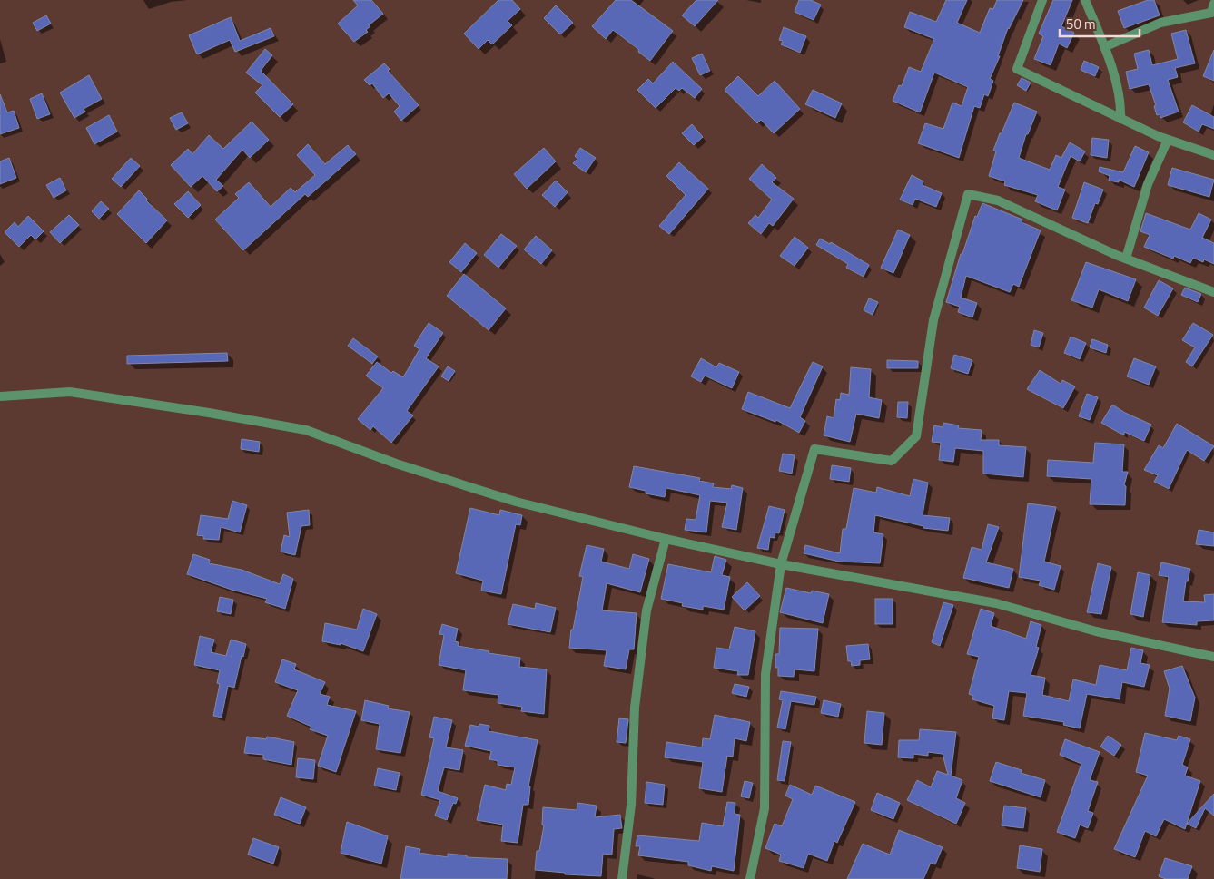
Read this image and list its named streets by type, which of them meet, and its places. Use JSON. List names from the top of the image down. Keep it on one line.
{"scale_bar":"50 m"}
